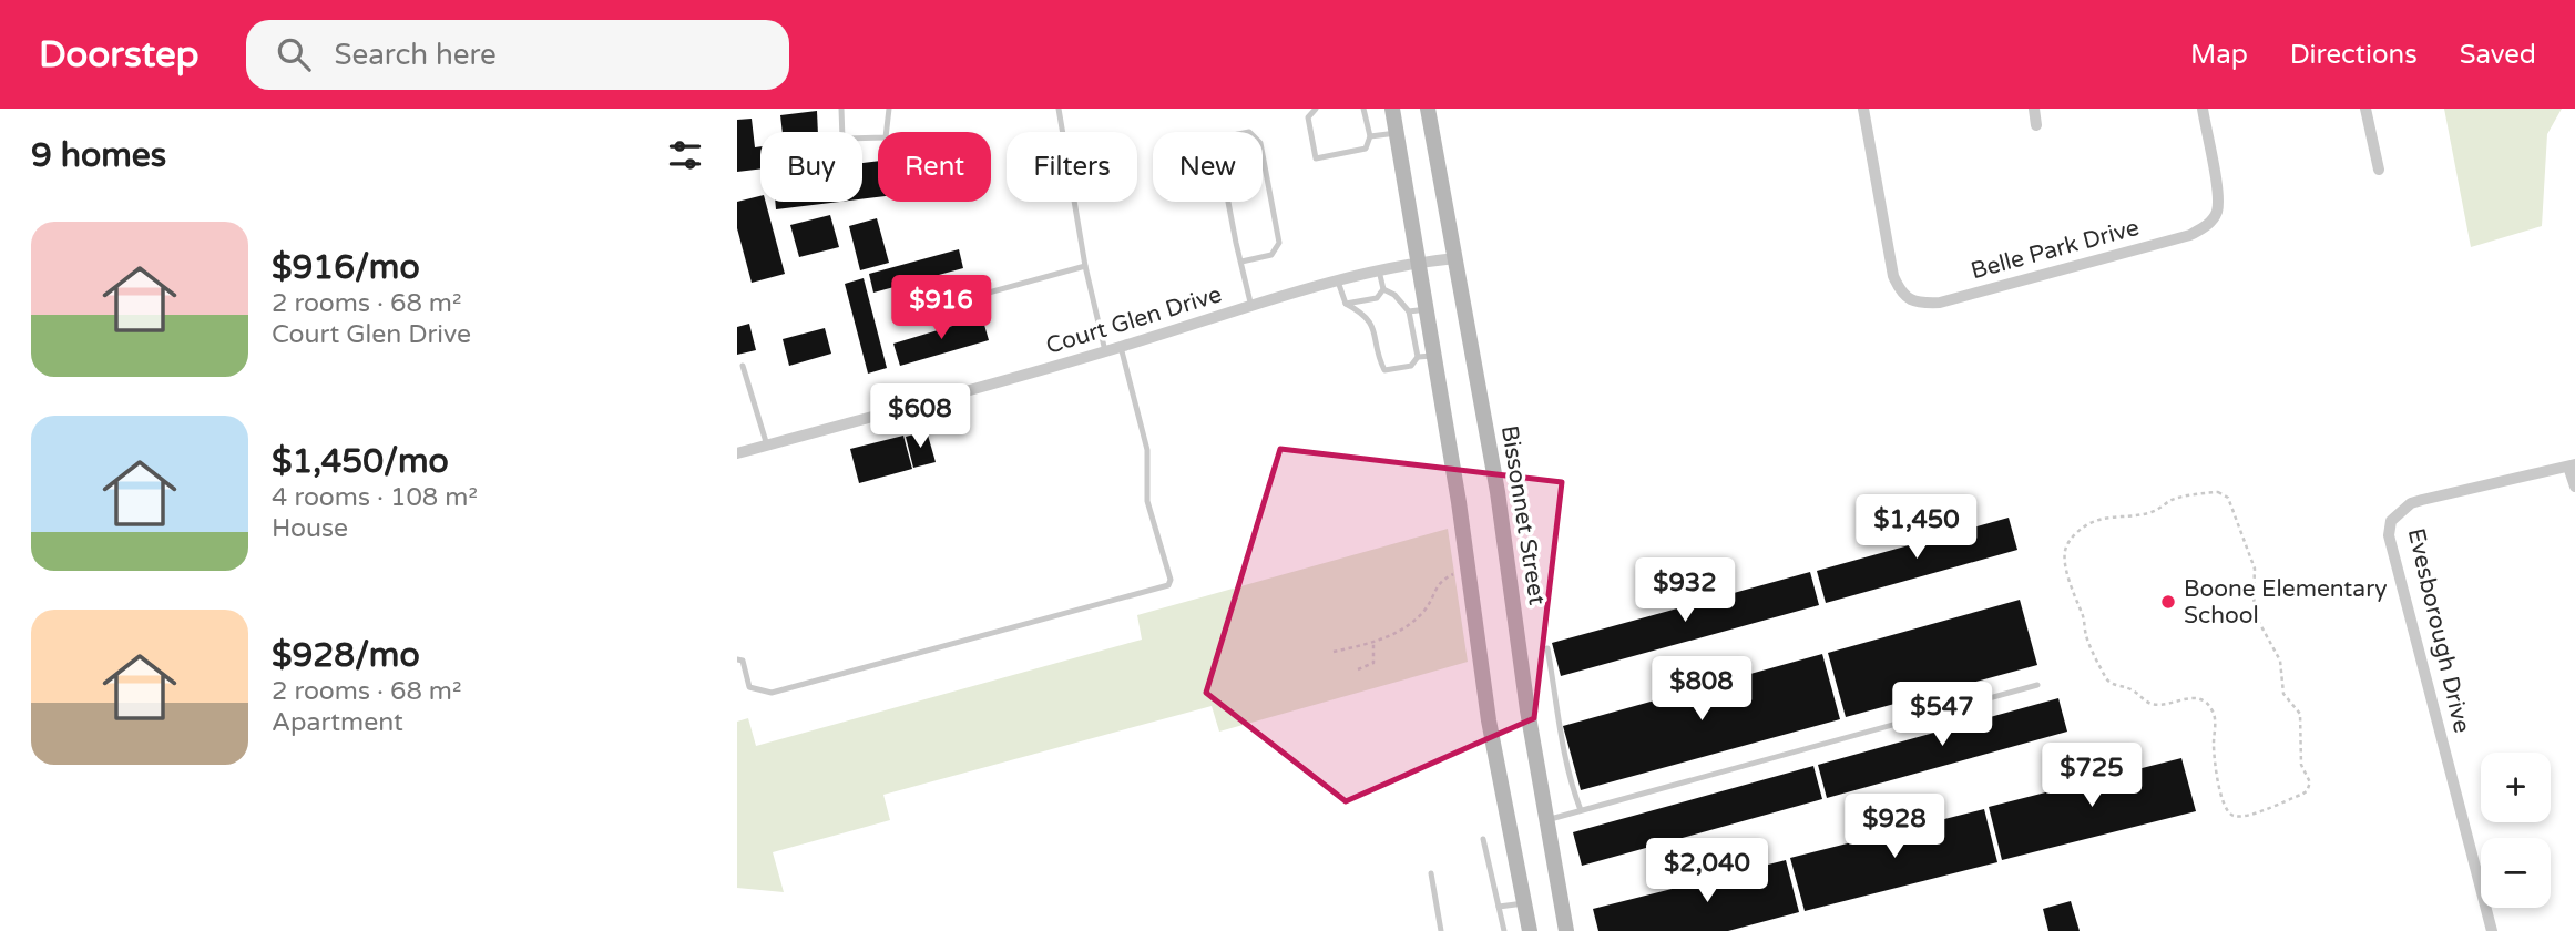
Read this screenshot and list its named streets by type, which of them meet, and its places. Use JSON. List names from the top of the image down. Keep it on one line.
{"streets":{"main road":["Bissonnet Street"],"street":["Belle Park Drive","Court Glen Drive","Evesborough Drive"]},"crossings":[["Court Glen Drive","Bissonnet Street"]],"places":["Boone Elementary School"],"page":{"header":"Doorstep","search":"Search here","nav":["Map","Directions","Saved"],"heading":"9 homes","chip":["Buy","Rent","Filters","New"],"list":[{"name":"$916/mo","note":"2 rooms · 68 m² · Court Glen Drive"},{"name":"$1,450/mo","note":"4 rooms · 108 m² · House"},{"name":"$928/mo","note":"2 rooms · 68 m² · Apartment"}],"price":["$916","$608","$1,450","$932","$808","$547","$725","$928","$2,040"],"map_buttons":["+","−"]}}
